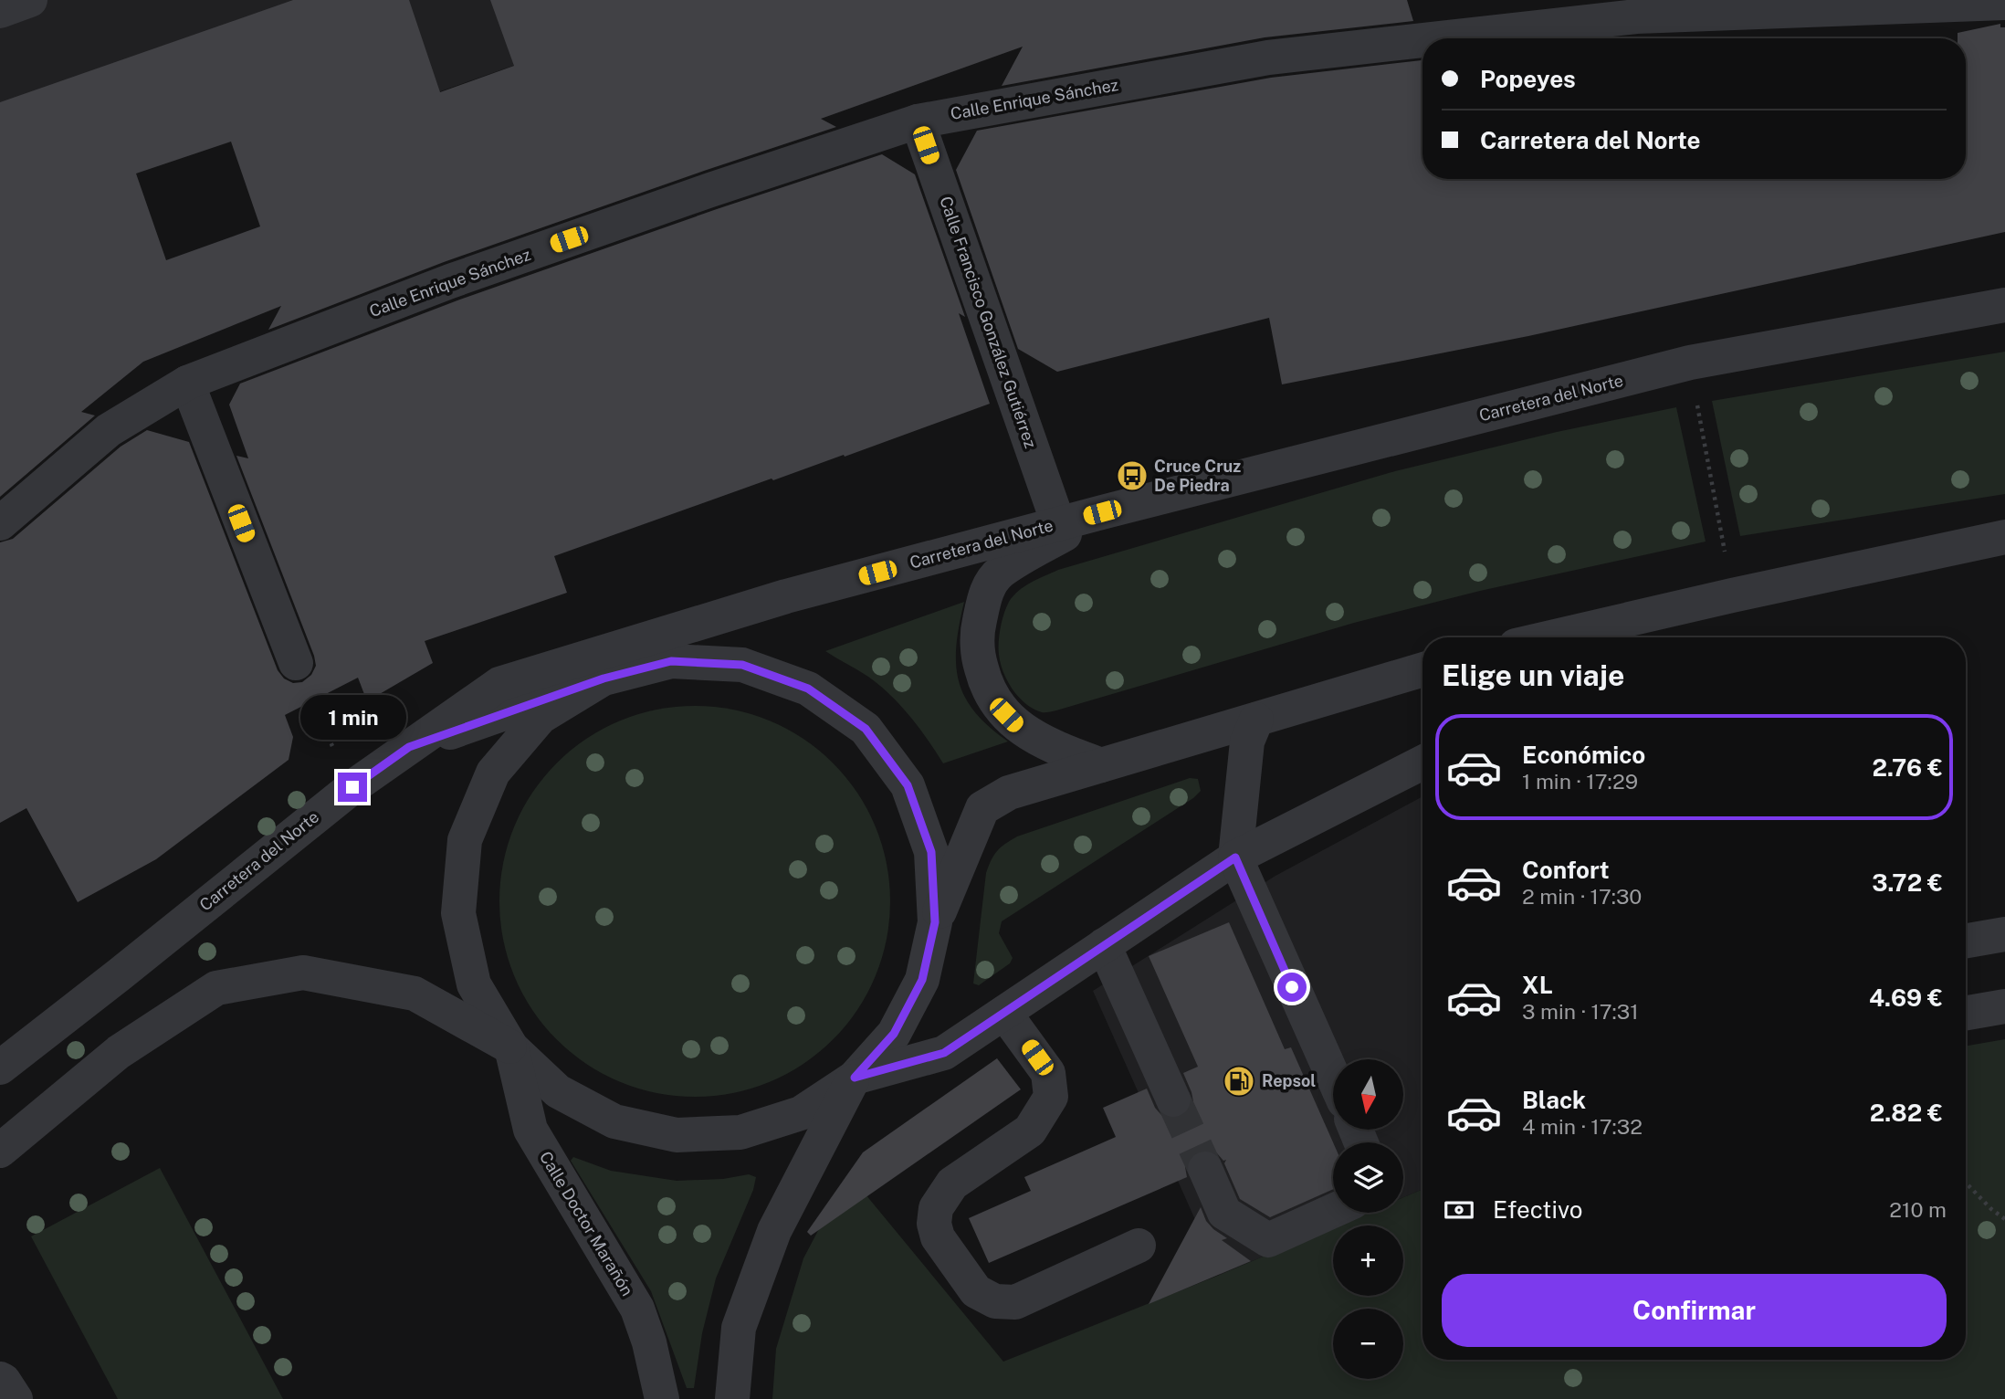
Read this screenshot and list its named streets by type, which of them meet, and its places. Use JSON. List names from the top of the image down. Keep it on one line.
{"streets":{"street":["Calle Enrique Sánchez","Calle Francisco González Gutiérrez","Carretera del Norte","Calle Doctor Marañón"]},"crossings":[["Calle Enrique Sánchez","Calle Francisco González Gutiérrez"],["Calle Francisco González Gutiérrez","Carretera del Norte"]],"places":{"bus stop":["Cruce Cruz De Piedra"],"fuel station":["Repsol"]},"north":"bottom","page":{"banner":["Popeyes","Carretera del Norte"],"heading":"Elige un viaje","bubble":"1 min","list":[{"name":"Económico","note":"1 min · 17:29","value":"2.76 €"},{"name":"Confort","note":"2 min · 17:30","value":"3.72 €"},{"name":"XL","note":"3 min · 17:31","value":"4.69 €"},{"name":"Black","note":"4 min · 17:32","value":"2.82 €"}],"map_buttons":["+","−"],"pay":["Efectivo","210 m"],"buttons":"Confirmar"}}
